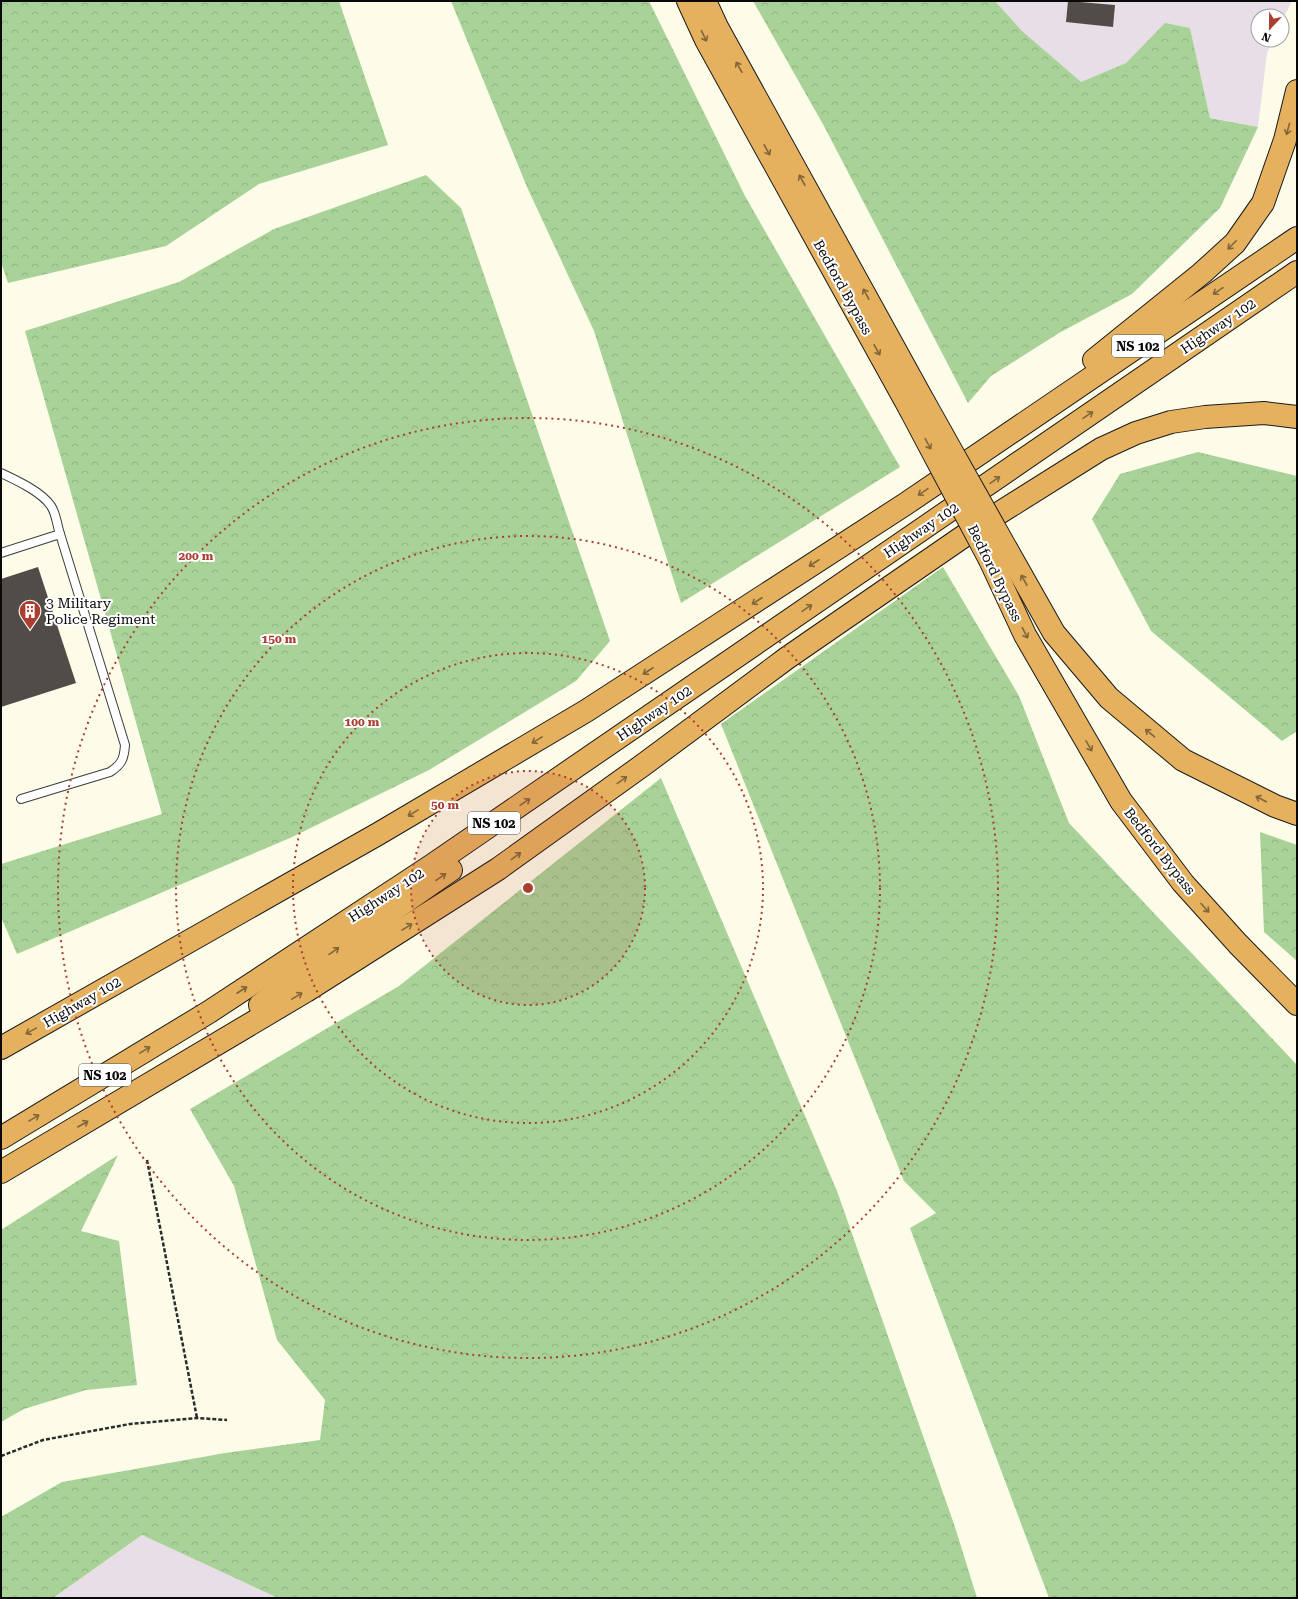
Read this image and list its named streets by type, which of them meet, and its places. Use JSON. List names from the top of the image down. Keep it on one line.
{"streets":{"highway":["Bedford Bypass","Highway 102","NS 102"]},"places":{"building":["3 Military Police Regiment"]},"north":"bottom","rings":["200 m","150 m","100 m","50 m"]}
